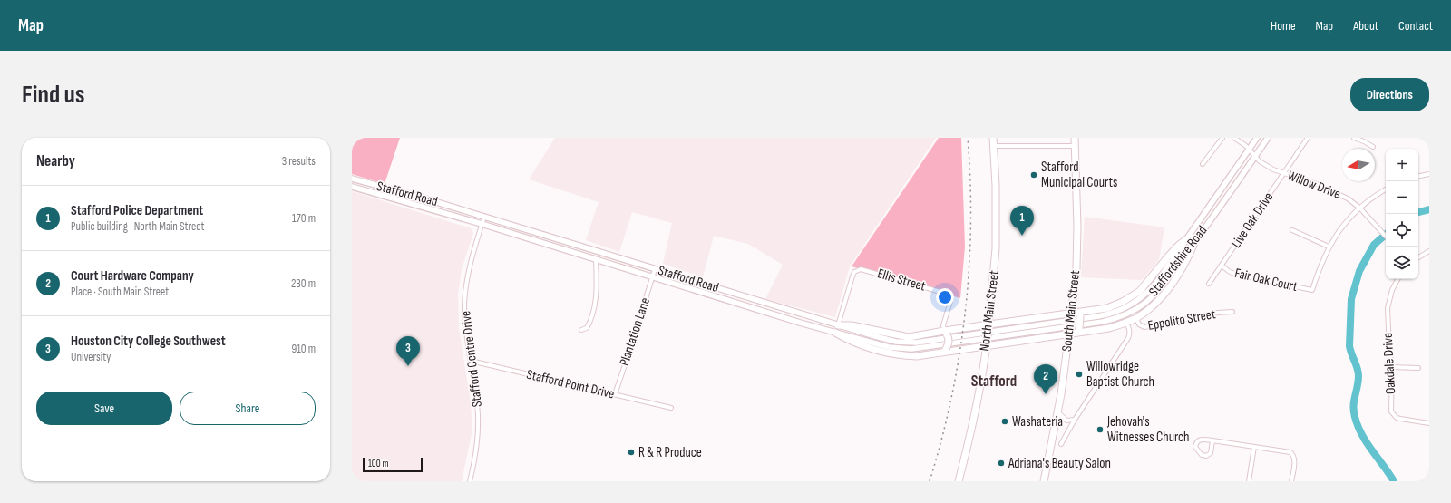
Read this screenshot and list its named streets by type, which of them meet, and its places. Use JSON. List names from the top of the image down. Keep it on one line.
{"streets":{"highway":["North Main Street","South Main Street"],"main road":["Stafford Road","Staffordshire Road"],"street":["Willow Drive","Live Oak Drive","Ellis Street","Fair Oak Court","Eppolito Street","Plantation Lane","Stafford Centre Drive","Oakdale Drive","Stafford Point Drive"]},"crossings":[["Willow Drive","Live Oak Drive"],["Willow Drive","Staffordshire Road"],["Stafford Road","Staffordshire Road"],["Stafford Road","Ellis Street"],["Stafford Road","Plantation Lane"],["Stafford Road","Stafford Centre Drive"],["Live Oak Drive","Fair Oak Court"],["Plantation Lane","Stafford Point Drive"],["Stafford Centre Drive","Stafford Point Drive"]],"districts":["Stafford"],"places":["Stafford Municipal Courts","Willowridge Baptist Church","Washateria","Jehovah's Witnesses Church","R & R Produce","Adriana's Beauty Salon"],"scale_bar":"100 m","north":"left","page":{"header":"Map","nav":["Home","Map","About","Contact"],"buttons":["Directions",["Save","Share"]],"title":"Find us","heading":["Nearby","3 results"],"map_buttons":["+","−"],"list":[{"mark":"1","name":"Stafford Police Department","note":"Public building · North Main Street","value":"170 m"},{"mark":"2","name":"Court Hardware Company","note":"Place · South Main Street","value":"230 m"},{"mark":"3","name":"Houston City College Southwest","note":"University","value":"910 m"}],"pins":["1","3","2"],"scale":"100 m"}}
